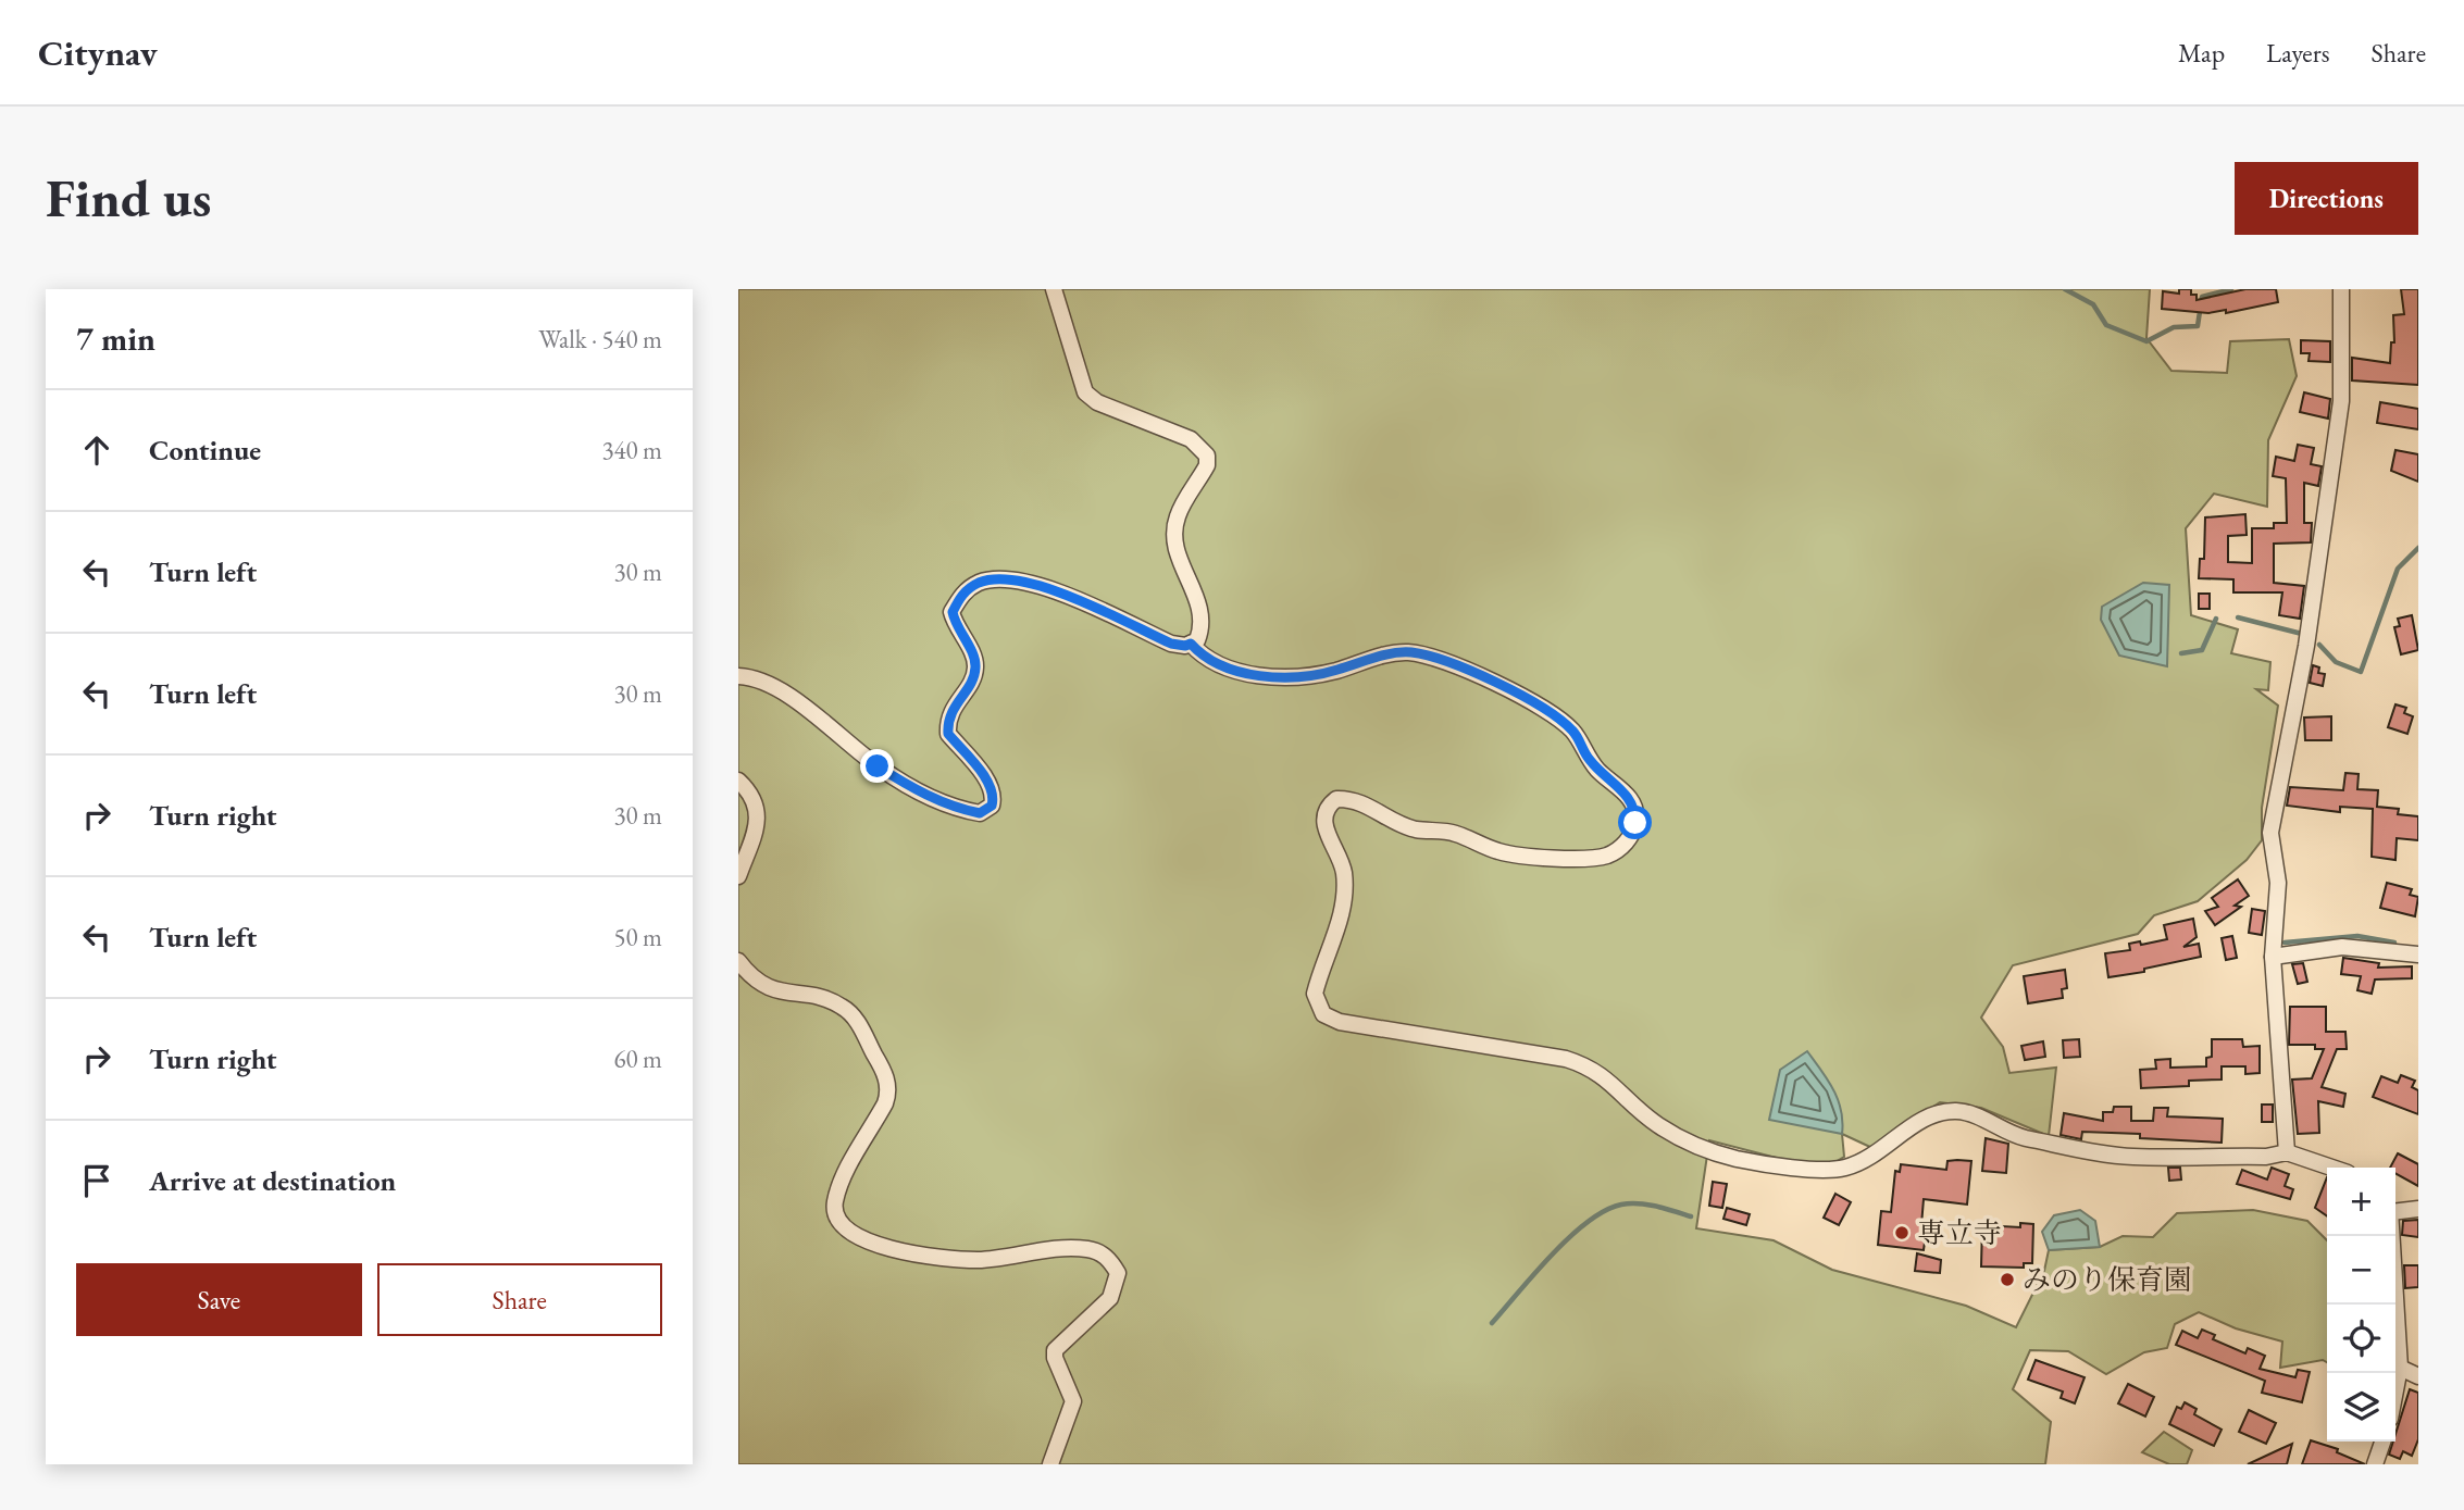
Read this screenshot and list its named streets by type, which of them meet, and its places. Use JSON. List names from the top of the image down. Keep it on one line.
{"places":["専立寺","みのり保育園"],"page":{"header":"Citynav","nav":["Map","Layers","Share"],"buttons":["Directions",["Save","Share"]],"title":"Find us","heading":["7 min","Walk · 540 m"],"list":[["Continue","340 m"],["Turn left","30 m"],["Turn left","30 m"],["Turn right","30 m"],["Turn left","50 m"],["Turn right","60 m"],"Arrive at destination"],"map_buttons":["+","−"]}}
